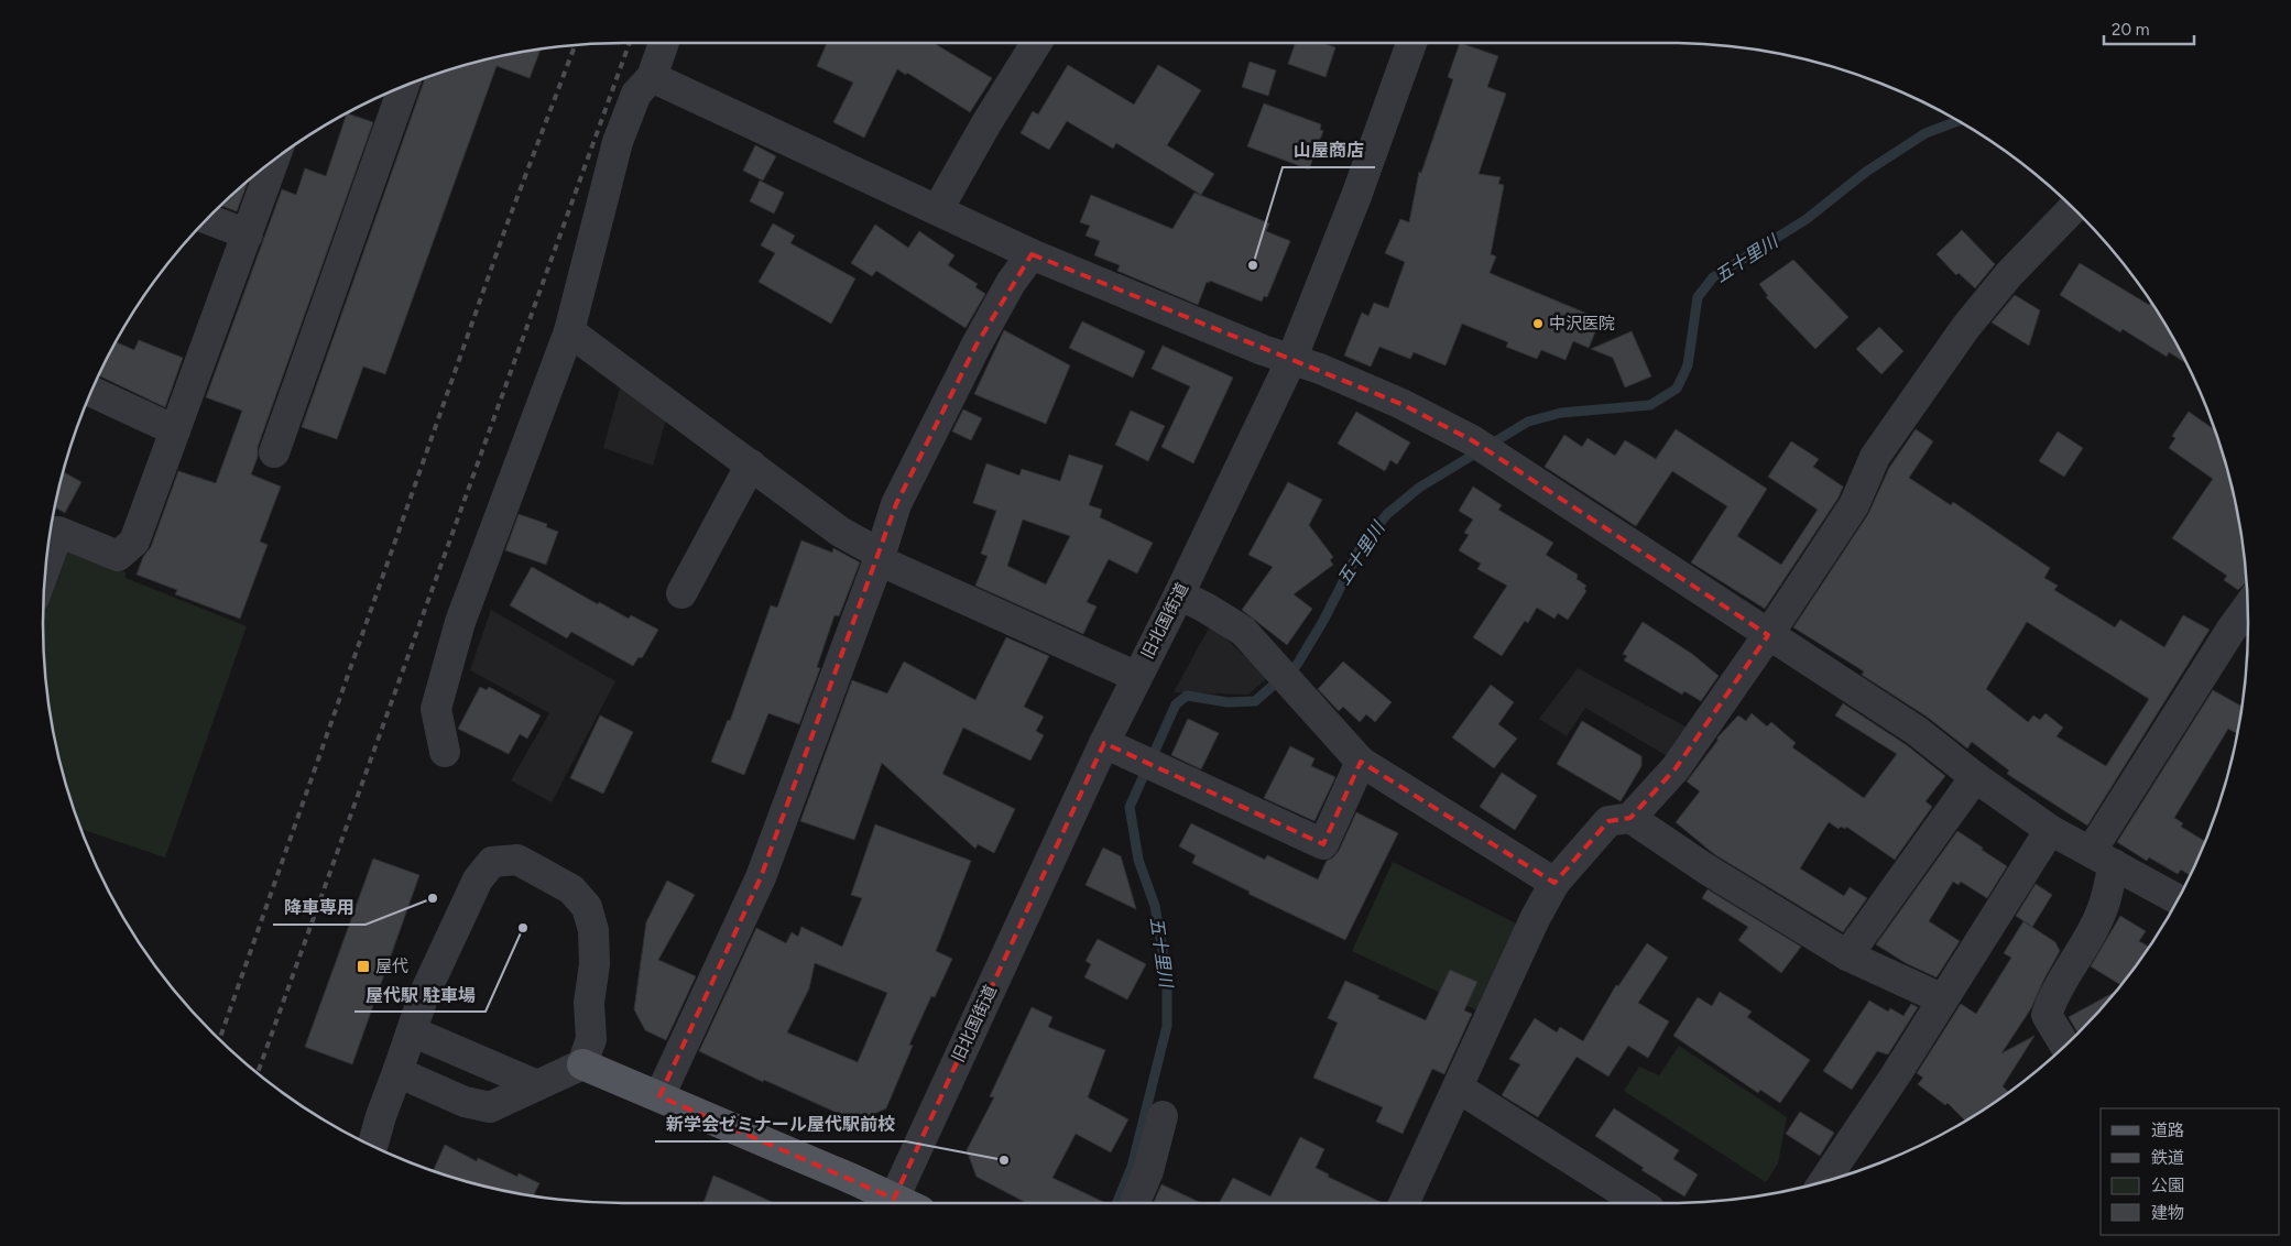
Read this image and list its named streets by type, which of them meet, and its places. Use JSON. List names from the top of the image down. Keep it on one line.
{"streets":{"street":["旧北国街道"]},"water":["五十里川"],"places":{"other":["山屋商店","中沢医院","降車専用","屋代駅 駐車場","新学会ゼミナール屋代駅前校"],"transit":["屋代"]},"legend":["道路","鉄道","公園","建物"],"scale_bar":"20 m"}
